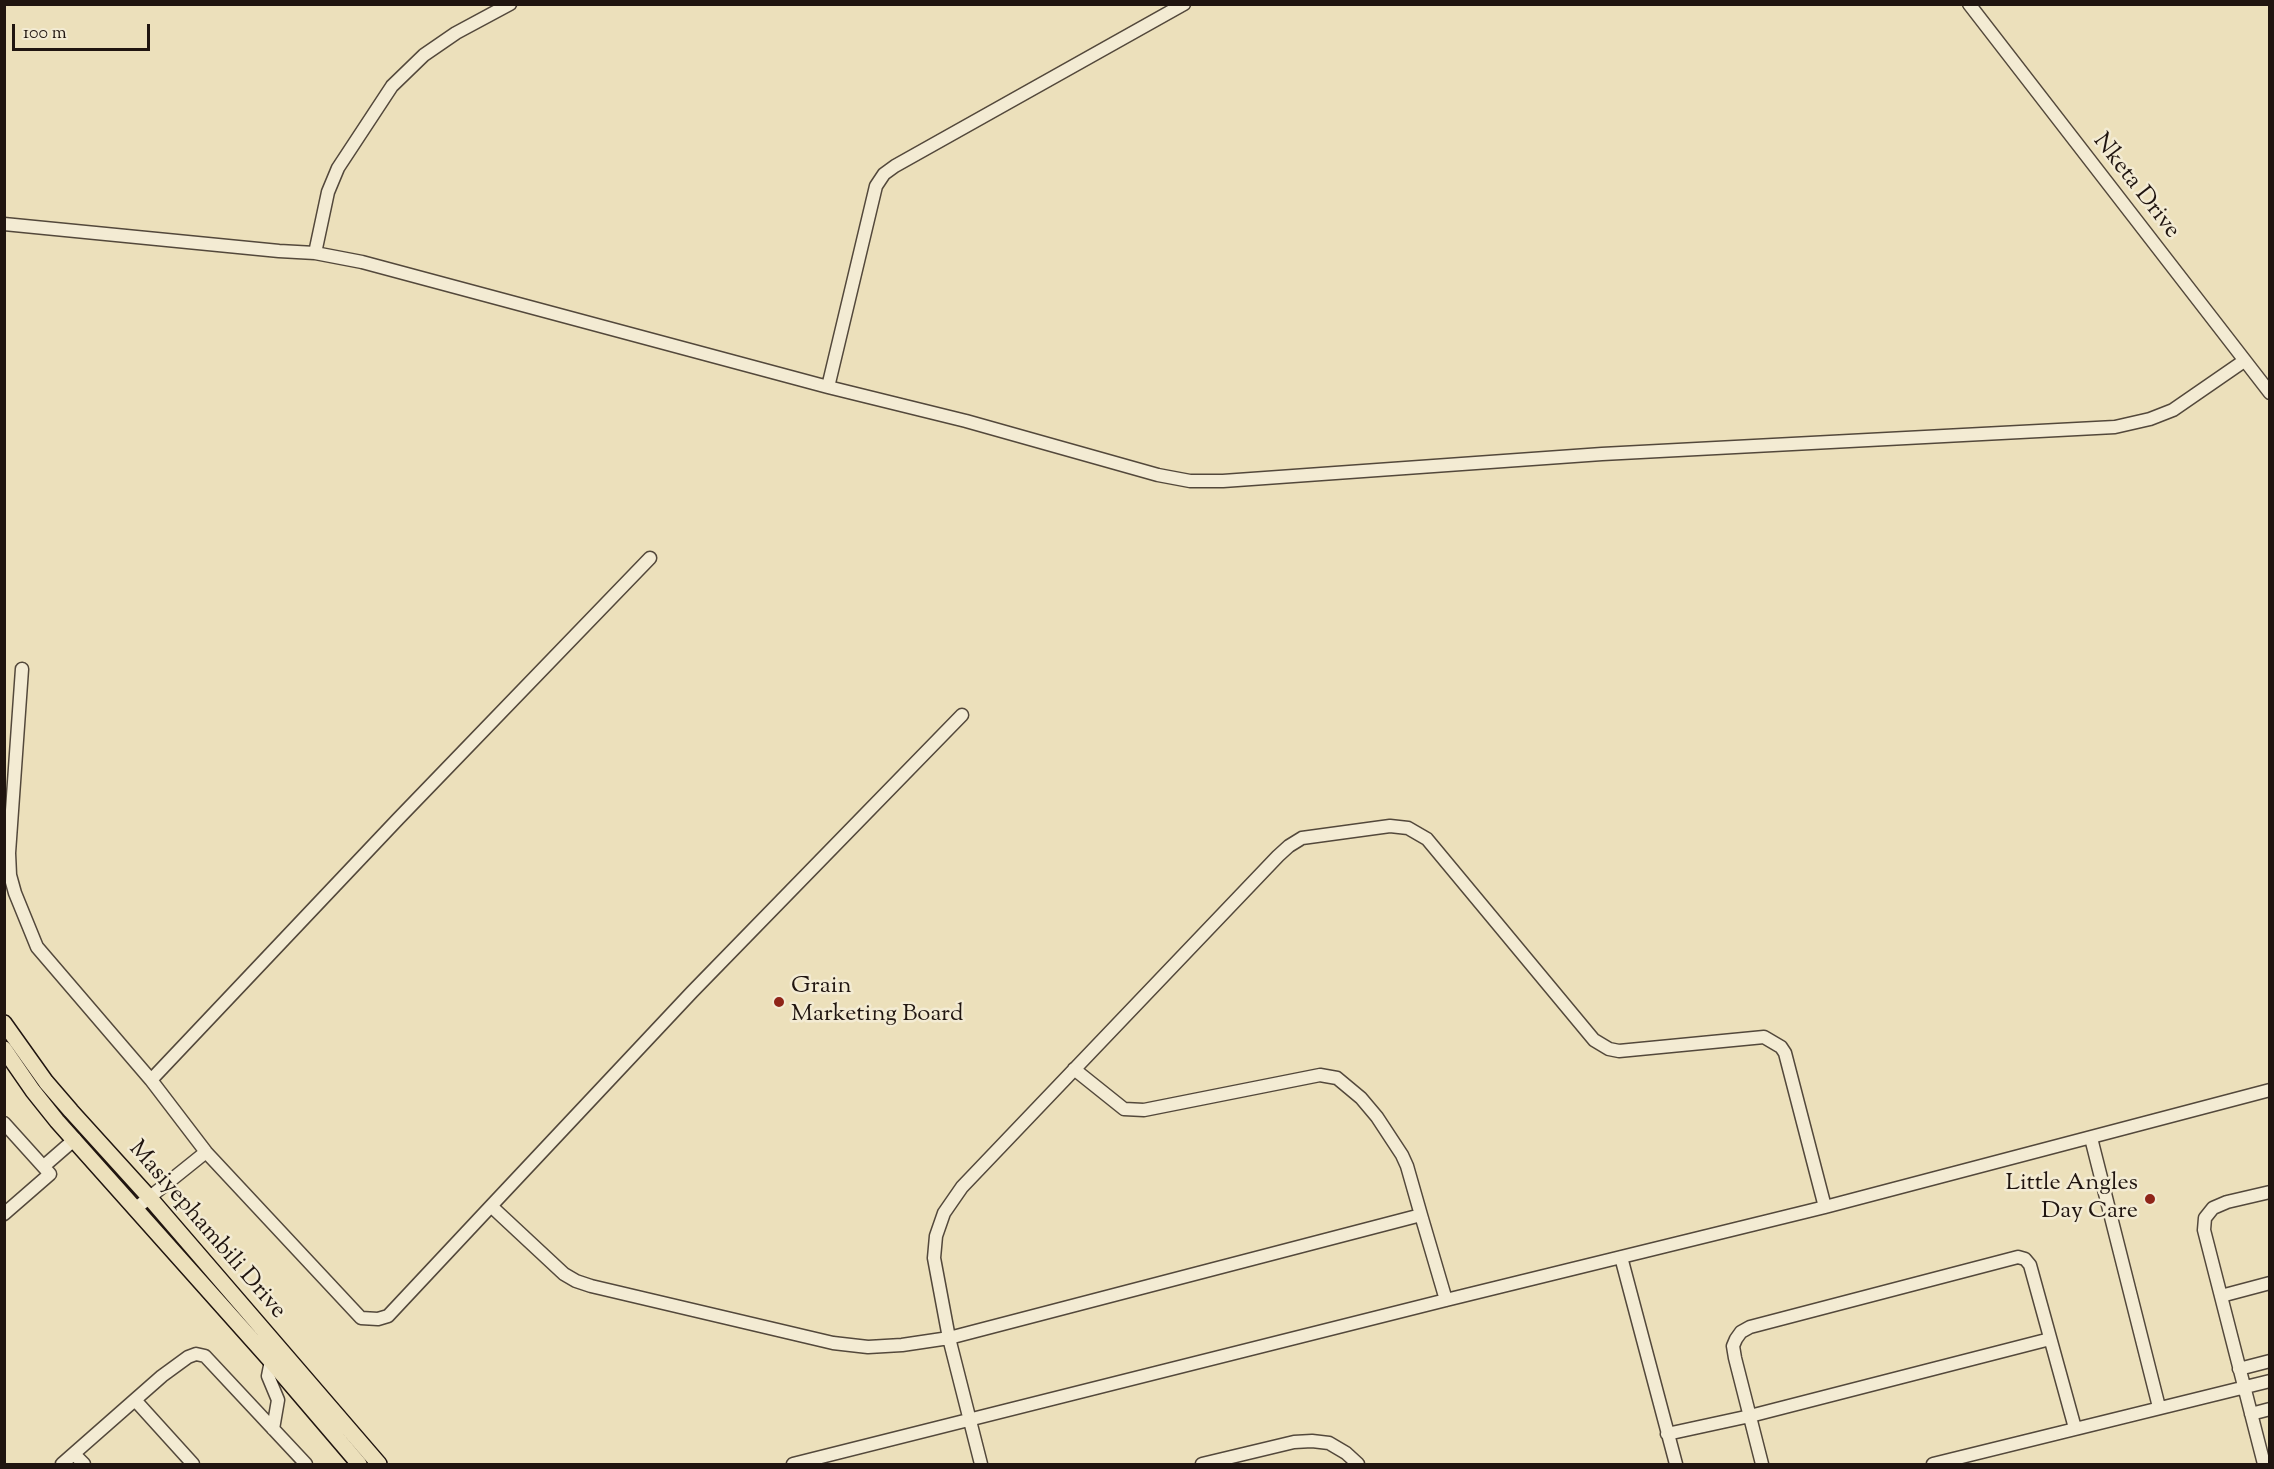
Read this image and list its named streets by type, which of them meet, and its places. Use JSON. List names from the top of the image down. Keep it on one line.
{"streets":{"main road":["Masiyephambili Drive"],"street":["Nketa Drive"]},"places":["Grain Marketing Board","Little Angles Day Care"],"scale_bar":"100 m"}
